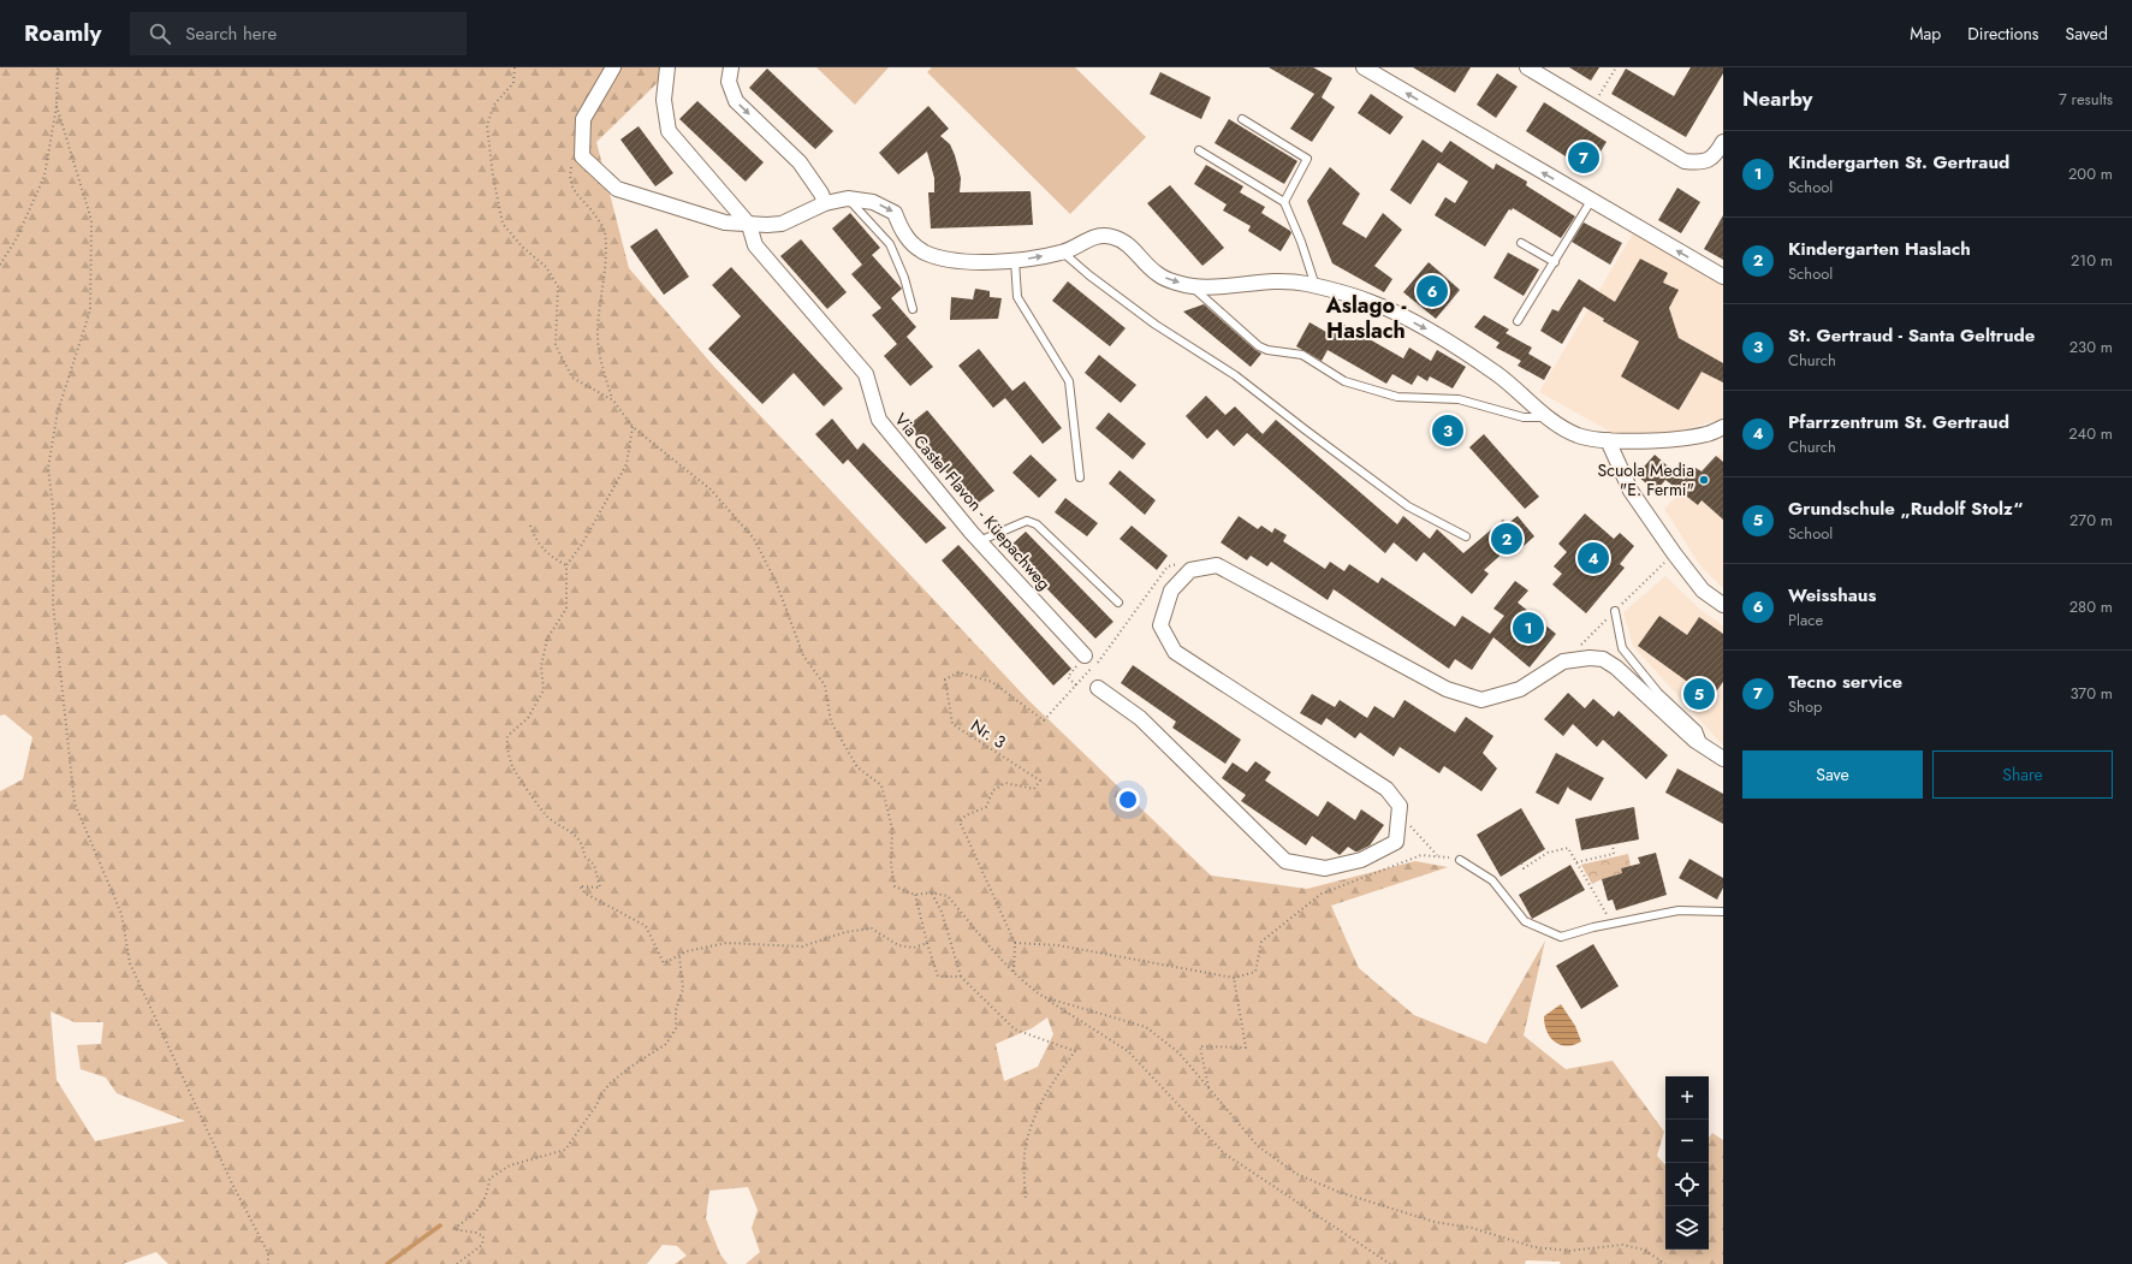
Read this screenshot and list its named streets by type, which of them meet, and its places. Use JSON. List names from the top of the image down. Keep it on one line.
{"streets":{"street":["Via Castel Flavon - Küepachweg"],"path":["Nr. 3"]},"districts":["Aslago - Haslach"],"places":["Scuola Media \"E. Fermi\""],"page":{"header":"Roamly","search":"Search here","nav":["Map","Directions","Saved"],"heading":["Nearby","7 results"],"list":[{"mark":"1","name":"Kindergarten St. Gertraud","note":"School","value":"200 m"},{"mark":"2","name":"Kindergarten Haslach","note":"School","value":"210 m"},{"mark":"3","name":"St. Gertraud - Santa Geltrude","note":"Church","value":"230 m"},{"mark":"4","name":"Pfarrzentrum St. Gertraud","note":"Church","value":"240 m"},{"mark":"5","name":"Grundschule „Rudolf Stolz“","note":"School","value":"270 m"},{"mark":"6","name":"Weisshaus","note":"Place","value":"280 m"},{"mark":"7","name":"Tecno service","note":"Shop","value":"370 m"}],"pins":["7","6","3","2","4","1","5"],"buttons":["Save","Share"],"map_buttons":["+","−"]}}
